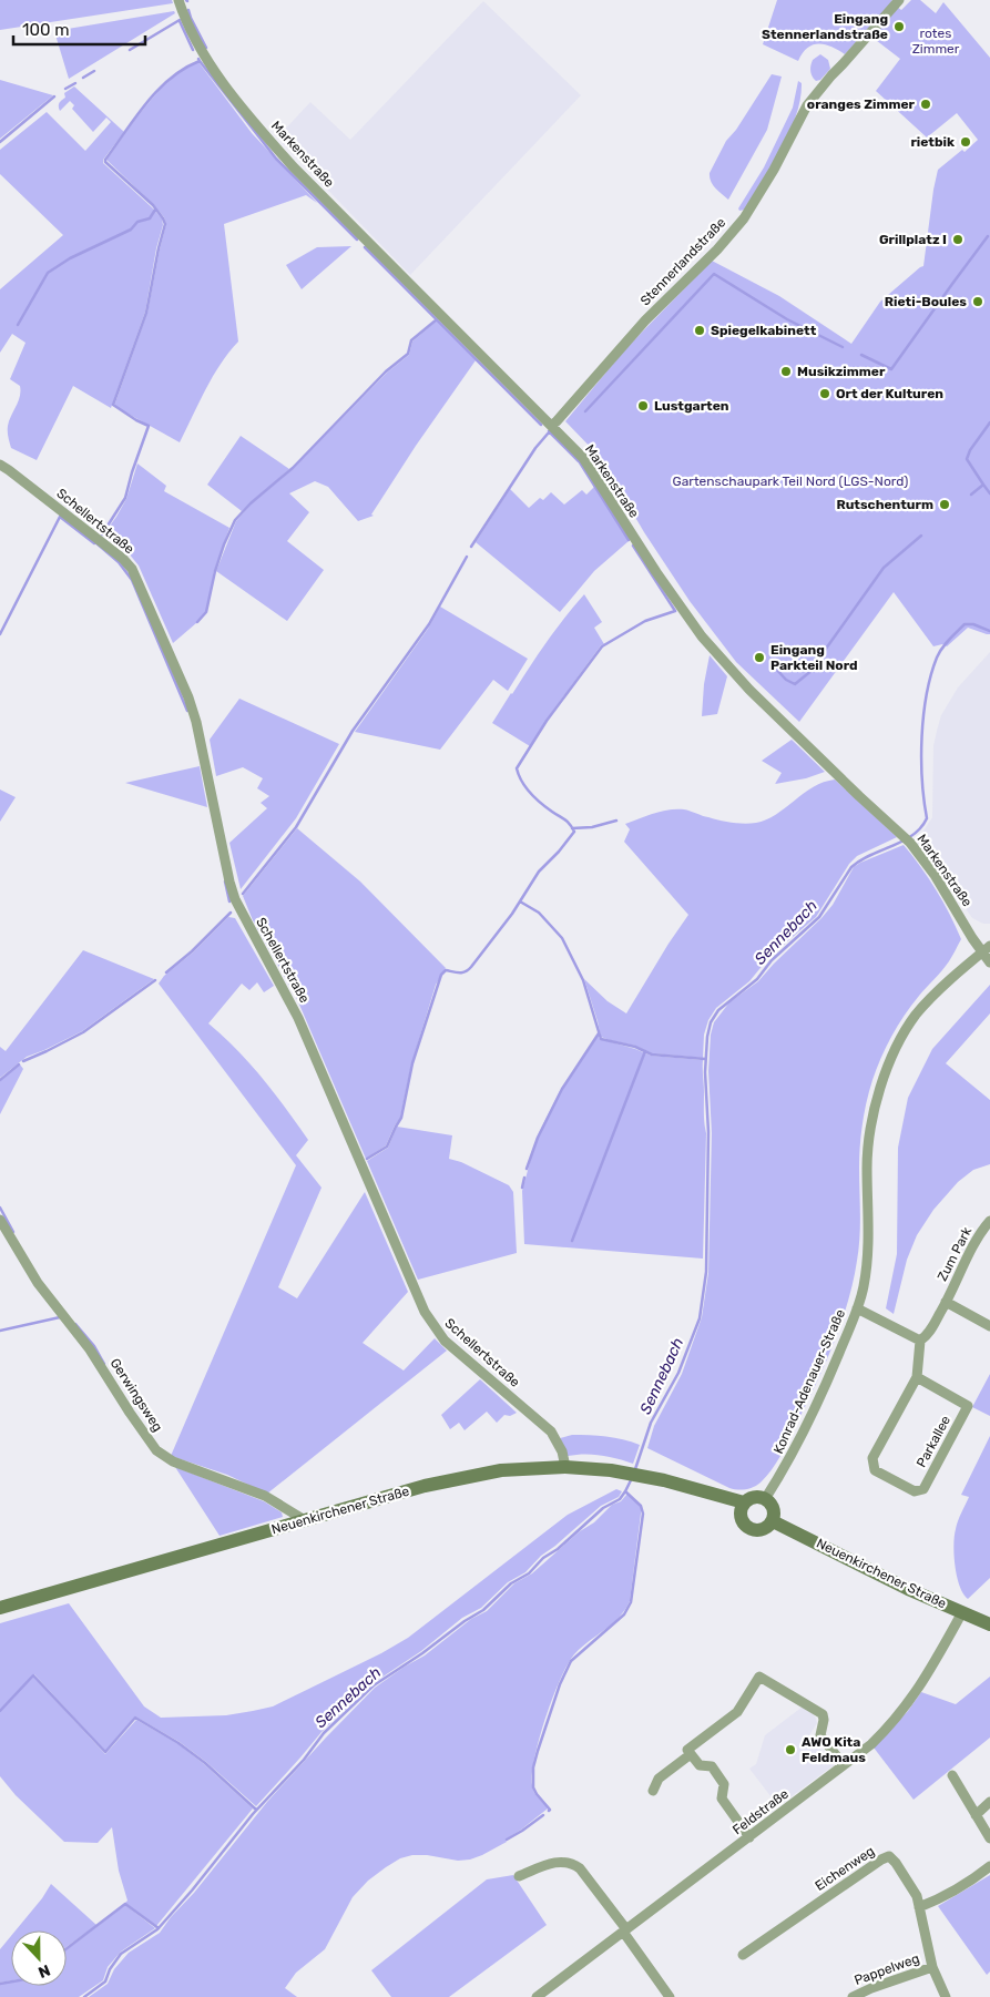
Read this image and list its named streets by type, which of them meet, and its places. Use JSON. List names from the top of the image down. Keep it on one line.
{"streets":{"street":["Markenstraße","Stennerlandstraße","Schellertstraße","Zum Park","Konrad-Adenauer-Straße","Gerwingsweg","Parkallee","Neuenkirchener Straße","Feldstraße","Eichenweg","Pappelweg"]},"crossings":[["Markenstraße","Stennerlandstraße"],["Markenstraße","Konrad-Adenauer-Straße"],["Schellertstraße","Neuenkirchener Straße"],["Zum Park","Parkallee"],["Konrad-Adenauer-Straße","Neuenkirchener Straße"],["Gerwingsweg","Neuenkirchener Straße"],["Neuenkirchener Straße","Feldstraße"],["Eichenweg","Pappelweg"]],"water":["Sennebach"],"parks":["rotes Zimmer","Gartenschaupark Teil Nord (LGS-Nord)"],"places":["Eingang Stennerlandstraße","oranges Zimmer","rietbik","Grillplatz I","Rieti-Boules","Spiegelkabinett","Musikzimmer","Ort der Kulturen","Lustgarten","Rutschenturm","Eingang Parkteil Nord","AWO Kita Feldmaus"],"scale_bar":"100 m","north":"bottom"}
